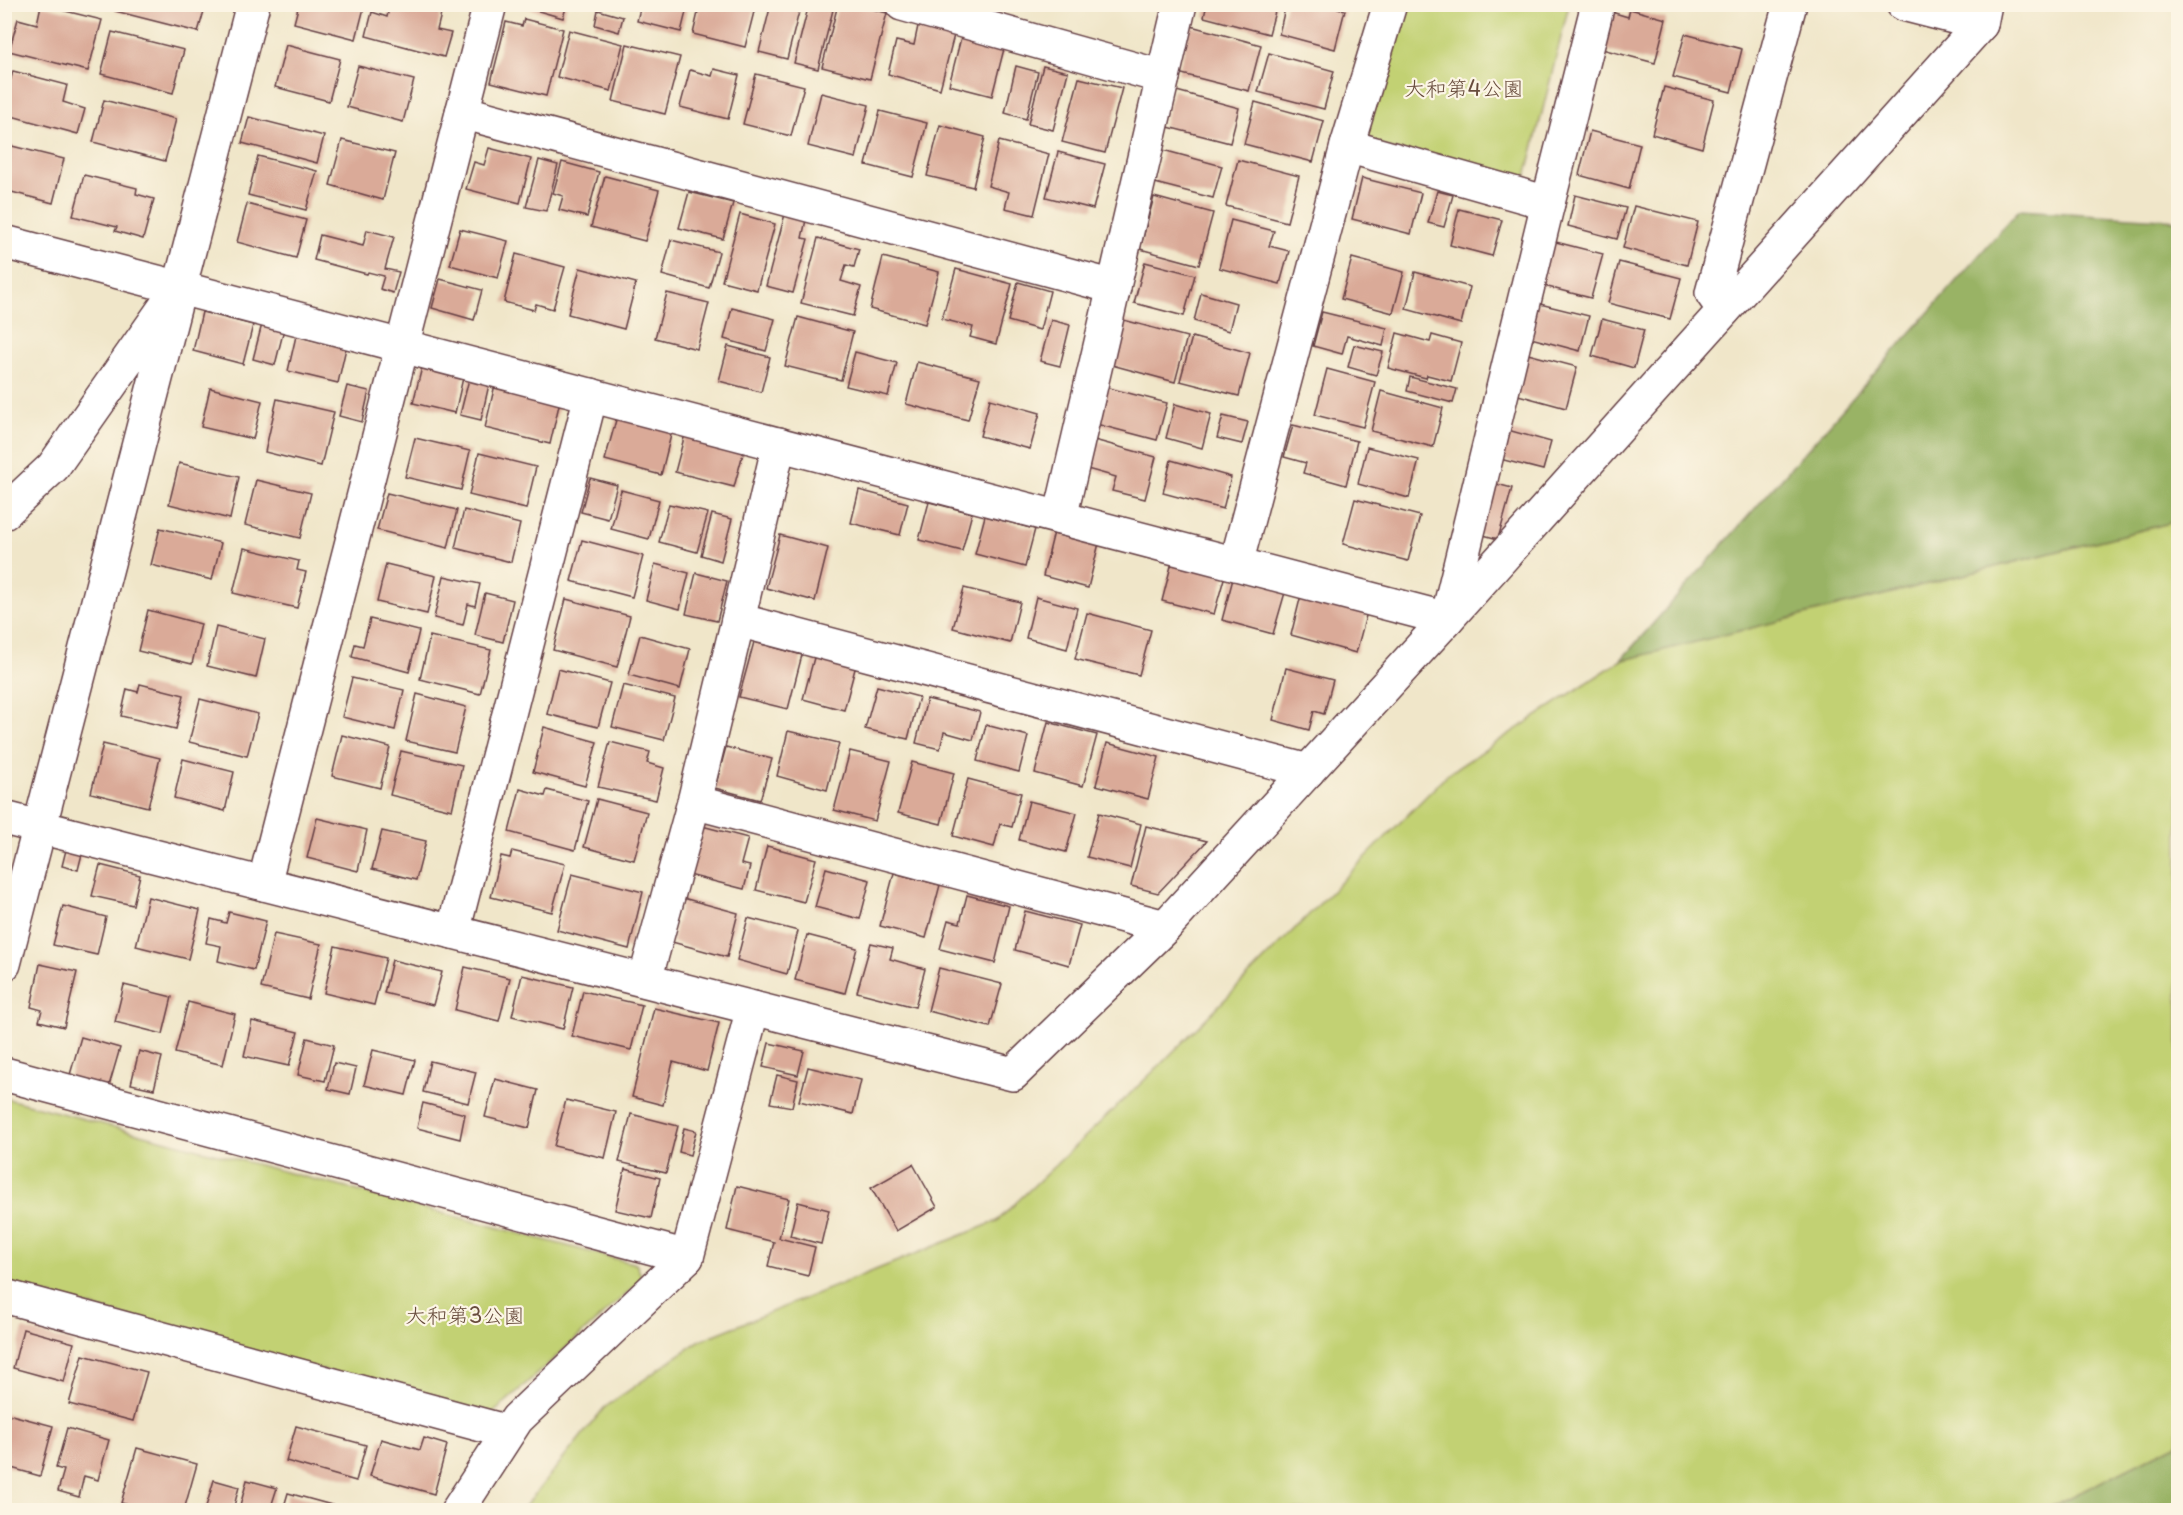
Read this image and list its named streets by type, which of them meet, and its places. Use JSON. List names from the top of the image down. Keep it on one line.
{"parks":["大和第4公園","大和第3公園"]}
